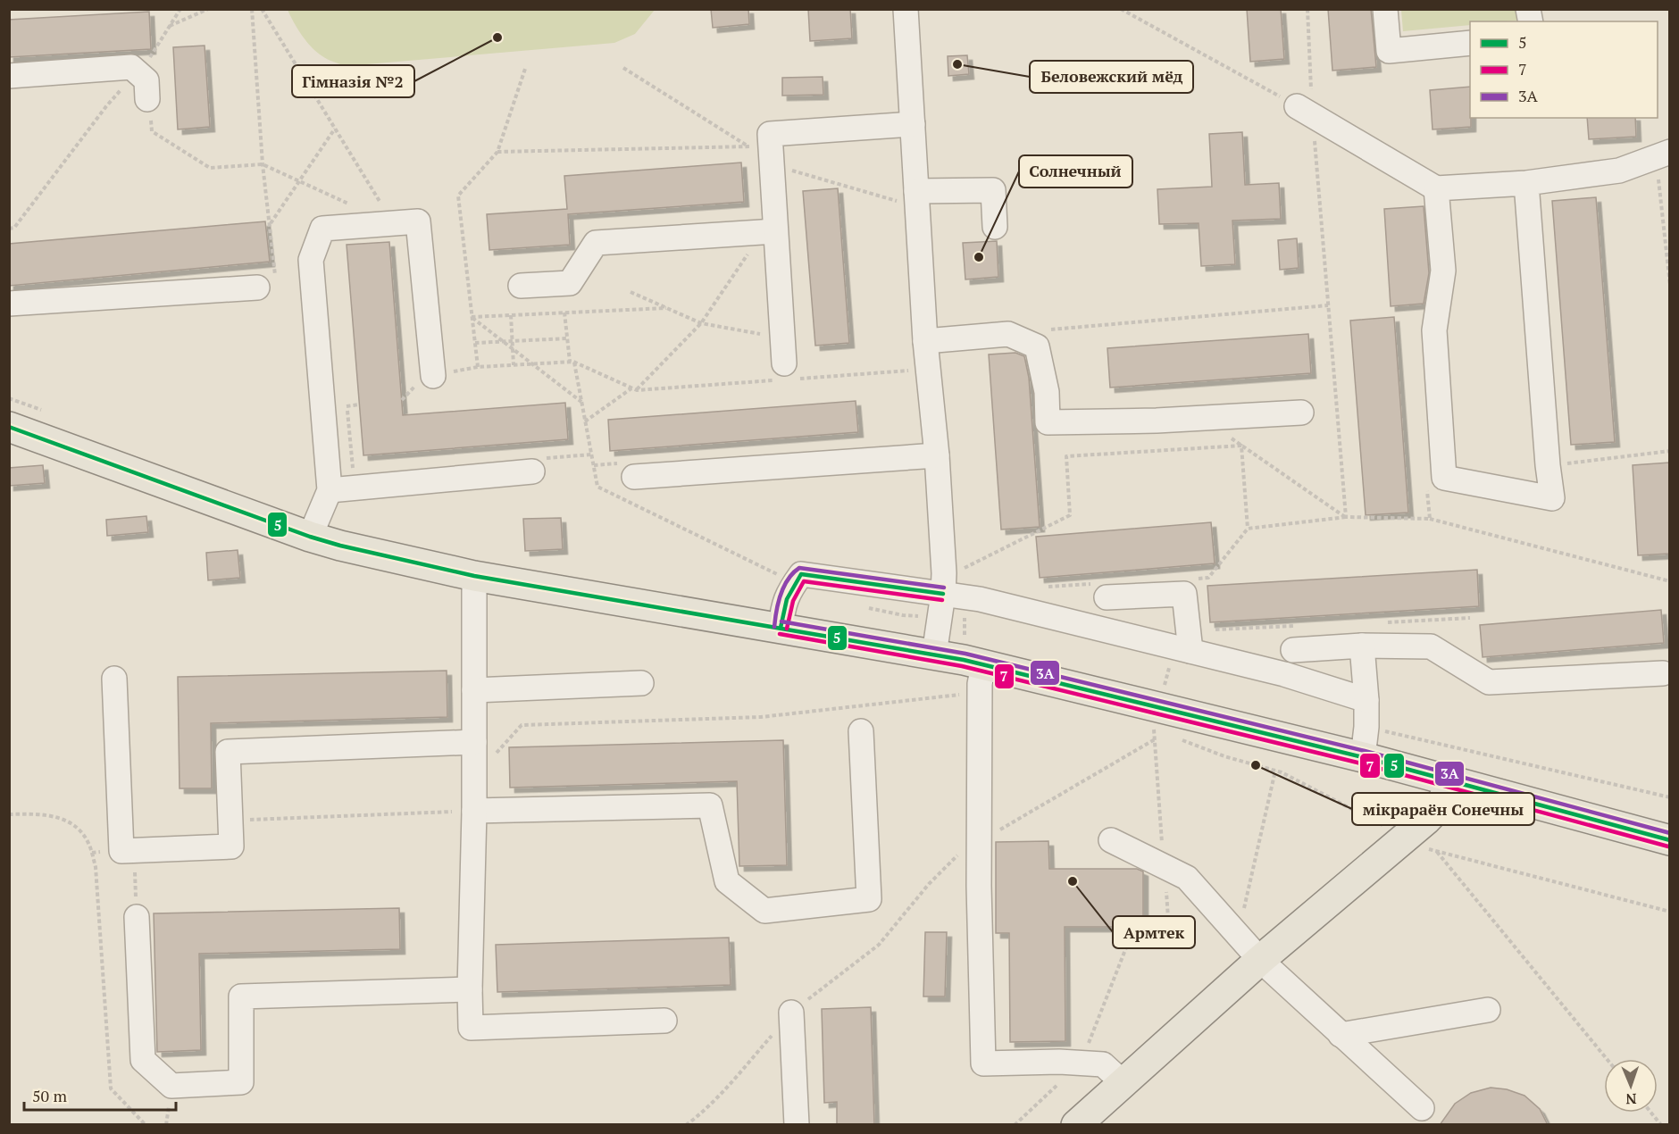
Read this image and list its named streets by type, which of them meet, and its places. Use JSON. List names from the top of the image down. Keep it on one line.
{"places":["Гімназія №2","Беловежский мёд","Солнечный","мікрараён Сонечны","Армтек"],"lines":["transit line 5","transit line 3А","transit line 7"],"legend":["5","7","3А"],"scale_bar":"50 m","north":"bottom"}
